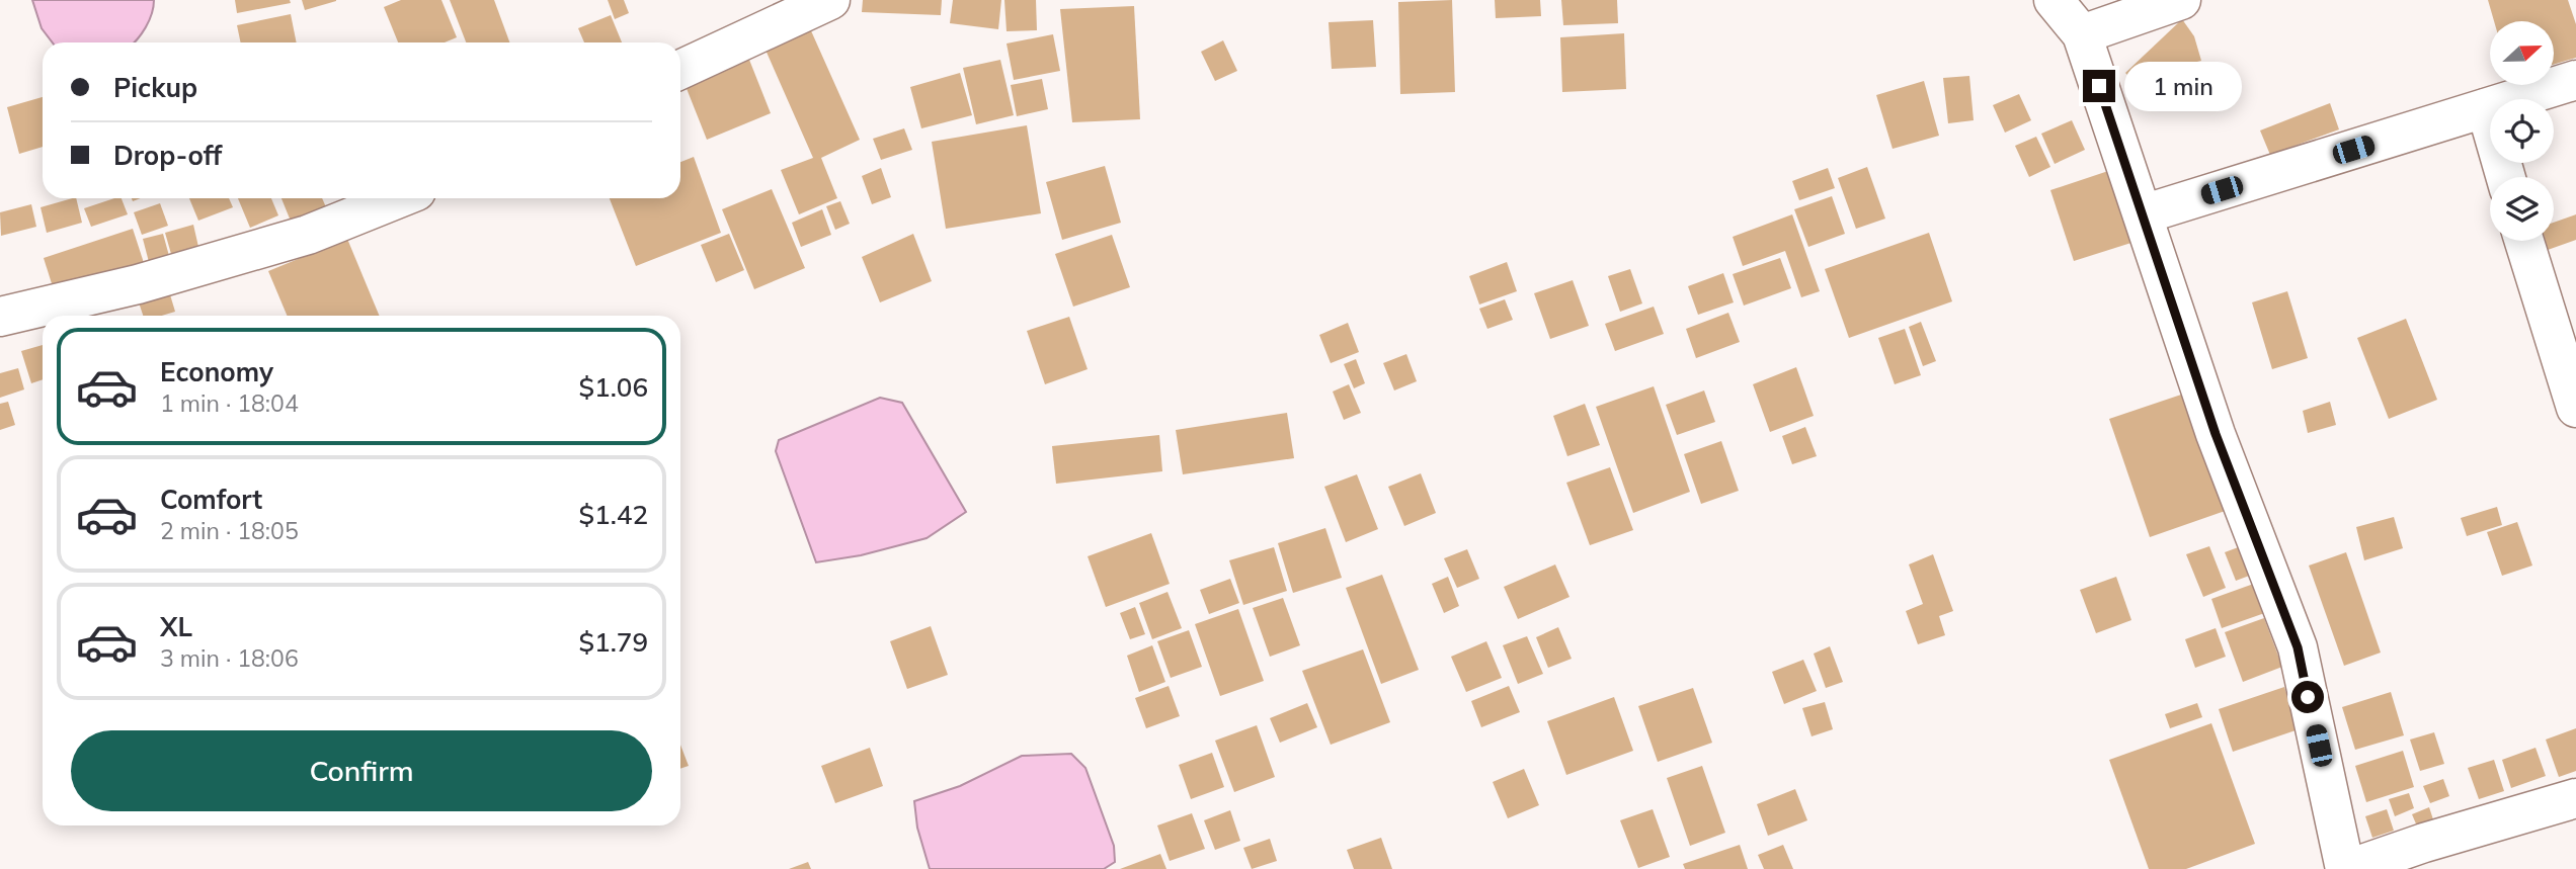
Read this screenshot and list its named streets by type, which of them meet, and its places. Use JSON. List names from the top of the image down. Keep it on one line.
{"north":"right","page":{"banner":["Pickup","Drop-off"],"bubble":"1 min","list":[{"name":"Economy","note":"1 min · 18:04","value":"$1.06"},{"name":"Comfort","note":"2 min · 18:05","value":"$1.42"},{"name":"XL","note":"3 min · 18:06","value":"$1.79"}],"buttons":"Confirm"}}
